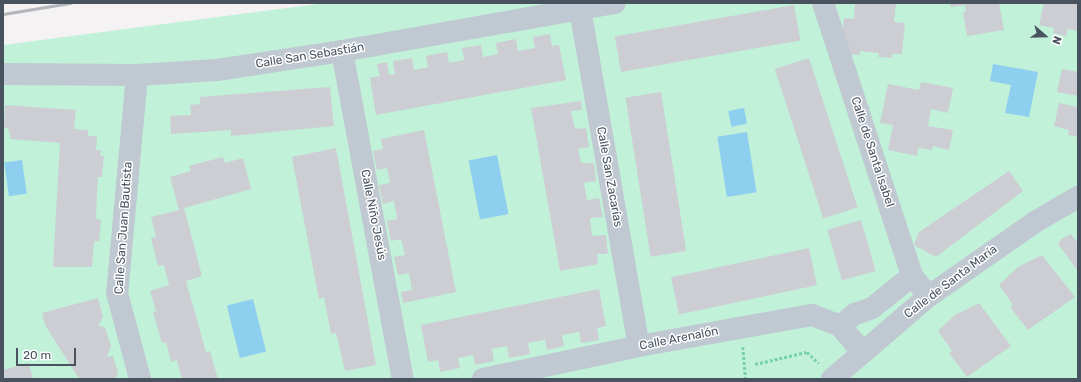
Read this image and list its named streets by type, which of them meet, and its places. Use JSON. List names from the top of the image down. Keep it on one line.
{"streets":{"street":["Calle San Sebastián","Calle de Santa Isabel","Calle San Zacarías","Calle Niño Jesús","Calle San Juan Bautista","Calle de Santa María","Calle Arenalón"]},"crossings":[["Calle San Sebastián","Calle San Zacarías"],["Calle San Sebastián","Calle Niño Jesús"],["Calle San Sebastián","Calle San Juan Bautista"],["Calle de Santa Isabel","Calle de Santa María"],["Calle San Zacarías","Calle Arenalón"],["Calle de Santa María","Calle Arenalón"]],"scale_bar":"20 m","north":"right"}
